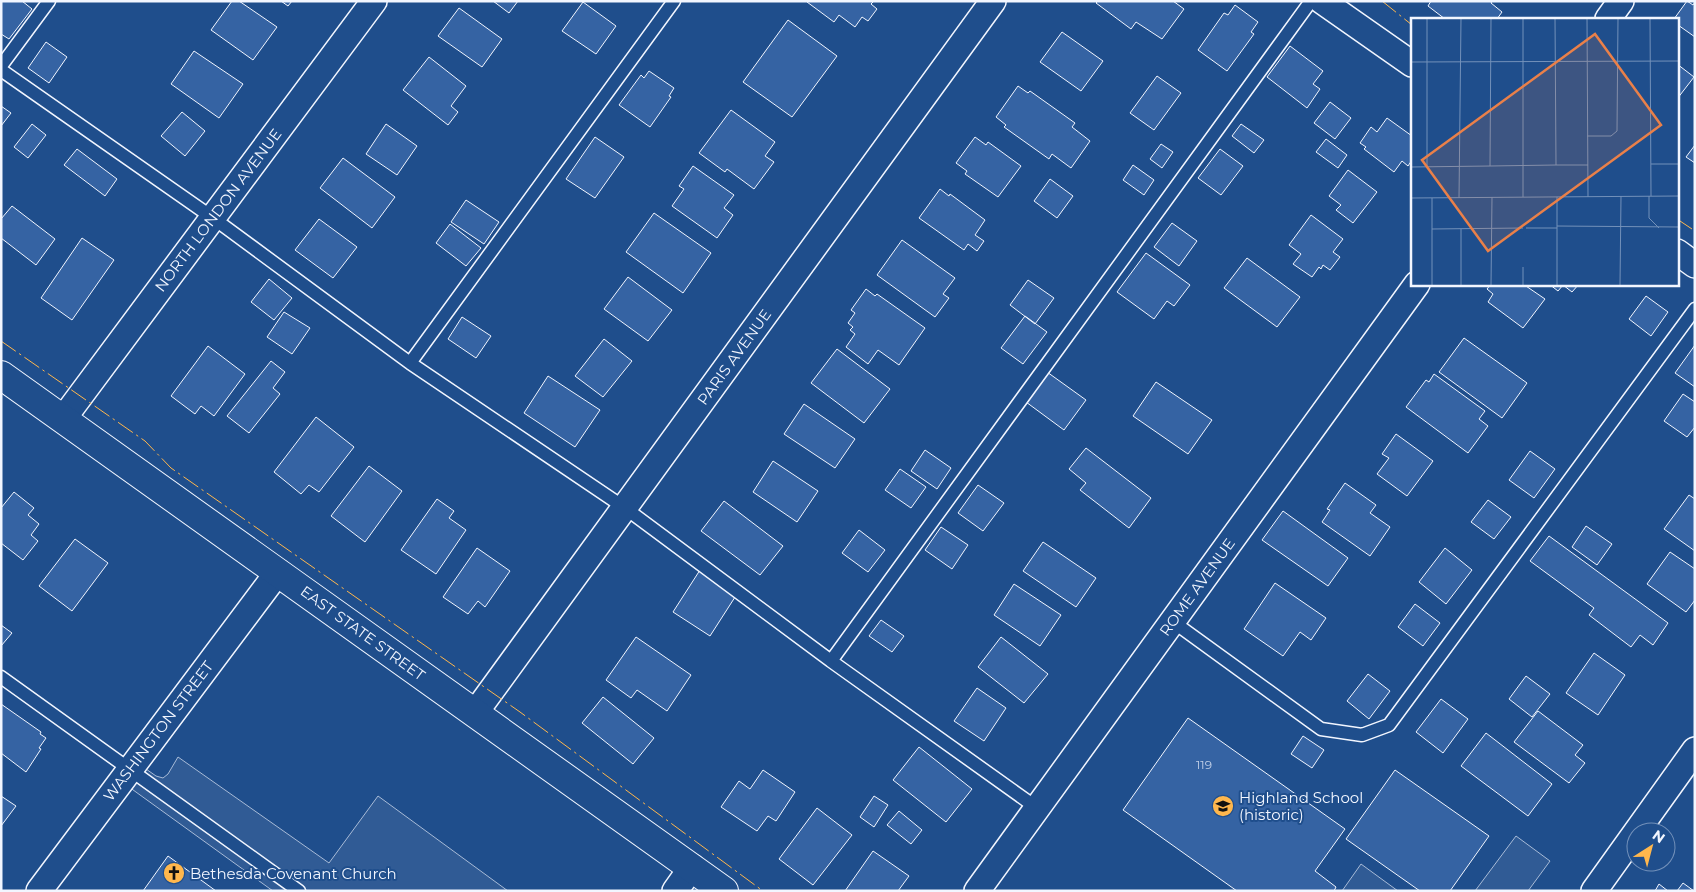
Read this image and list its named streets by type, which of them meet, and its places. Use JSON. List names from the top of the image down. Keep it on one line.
{"streets":{"main road":["EAST STATE STREET"],"street":["NORTH LONDON AVENUE","PARIS AVENUE","ROME AVENUE","WASHINGTON STREET"]},"crossings":[["NORTH LONDON AVENUE","EAST STATE STREET"],["PARIS AVENUE","EAST STATE STREET"],["EAST STATE STREET","WASHINGTON STREET"]],"places":{"school or university":["Highland School (historic)"],"church":["Bethesda Covenant Church"]},"house_numbers":["119"],"north":"top right"}
